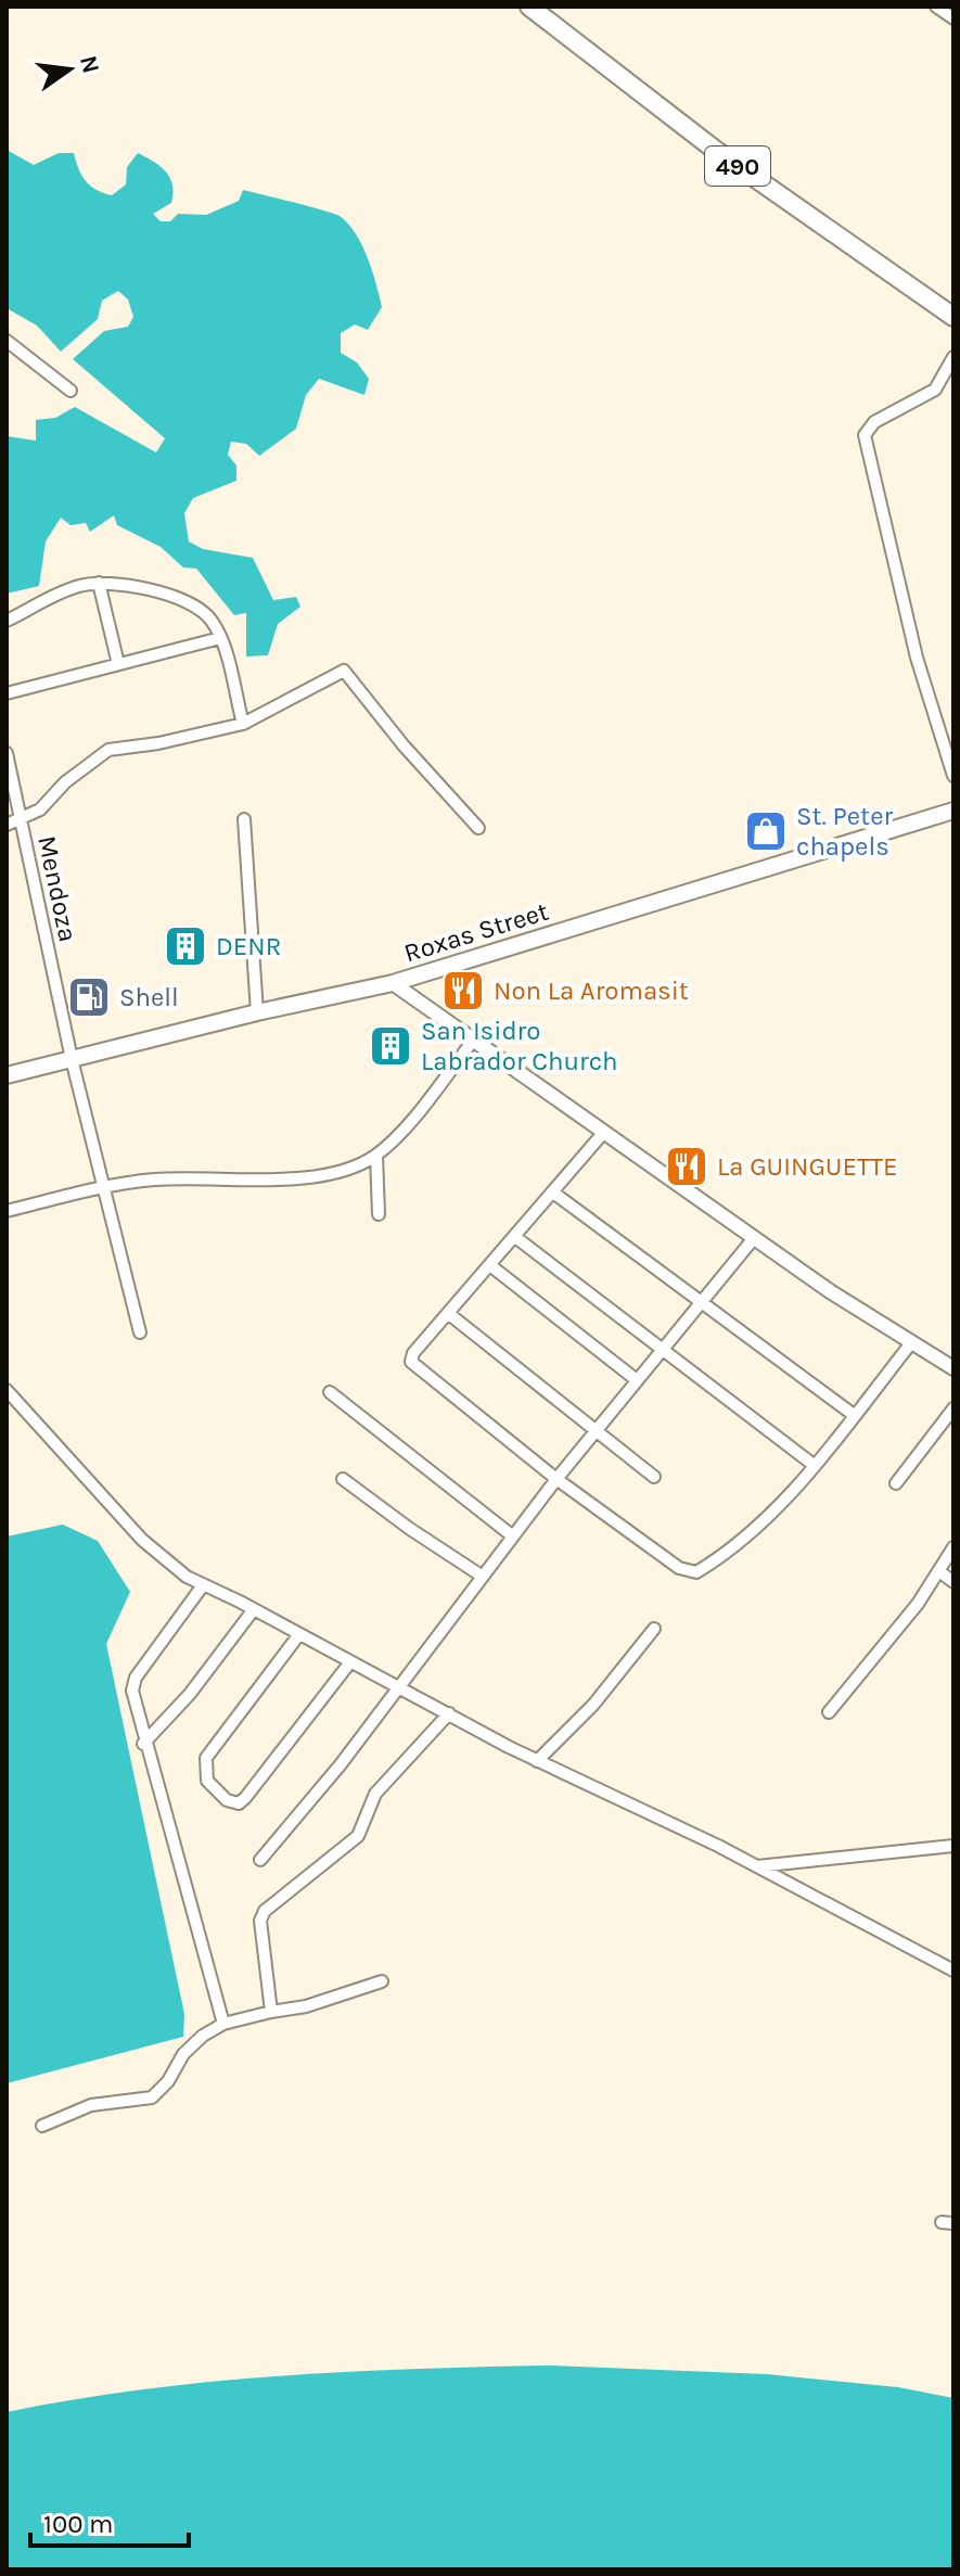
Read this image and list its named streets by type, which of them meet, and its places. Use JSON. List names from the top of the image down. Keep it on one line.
{"streets":{"main road":["490","Roxas Street"],"street":["Mendoza"]},"crossings":[["Mendoza","Roxas Street"]],"places":{"shop":["St. Peter chapels"],"building":["DENR","San Isidro Labrador Church"],"restaurant":["Non La Aromasit","La GUINGUETTE"],"fuel station":["Shell"]},"scale_bar":"100 m","north":"right"}
